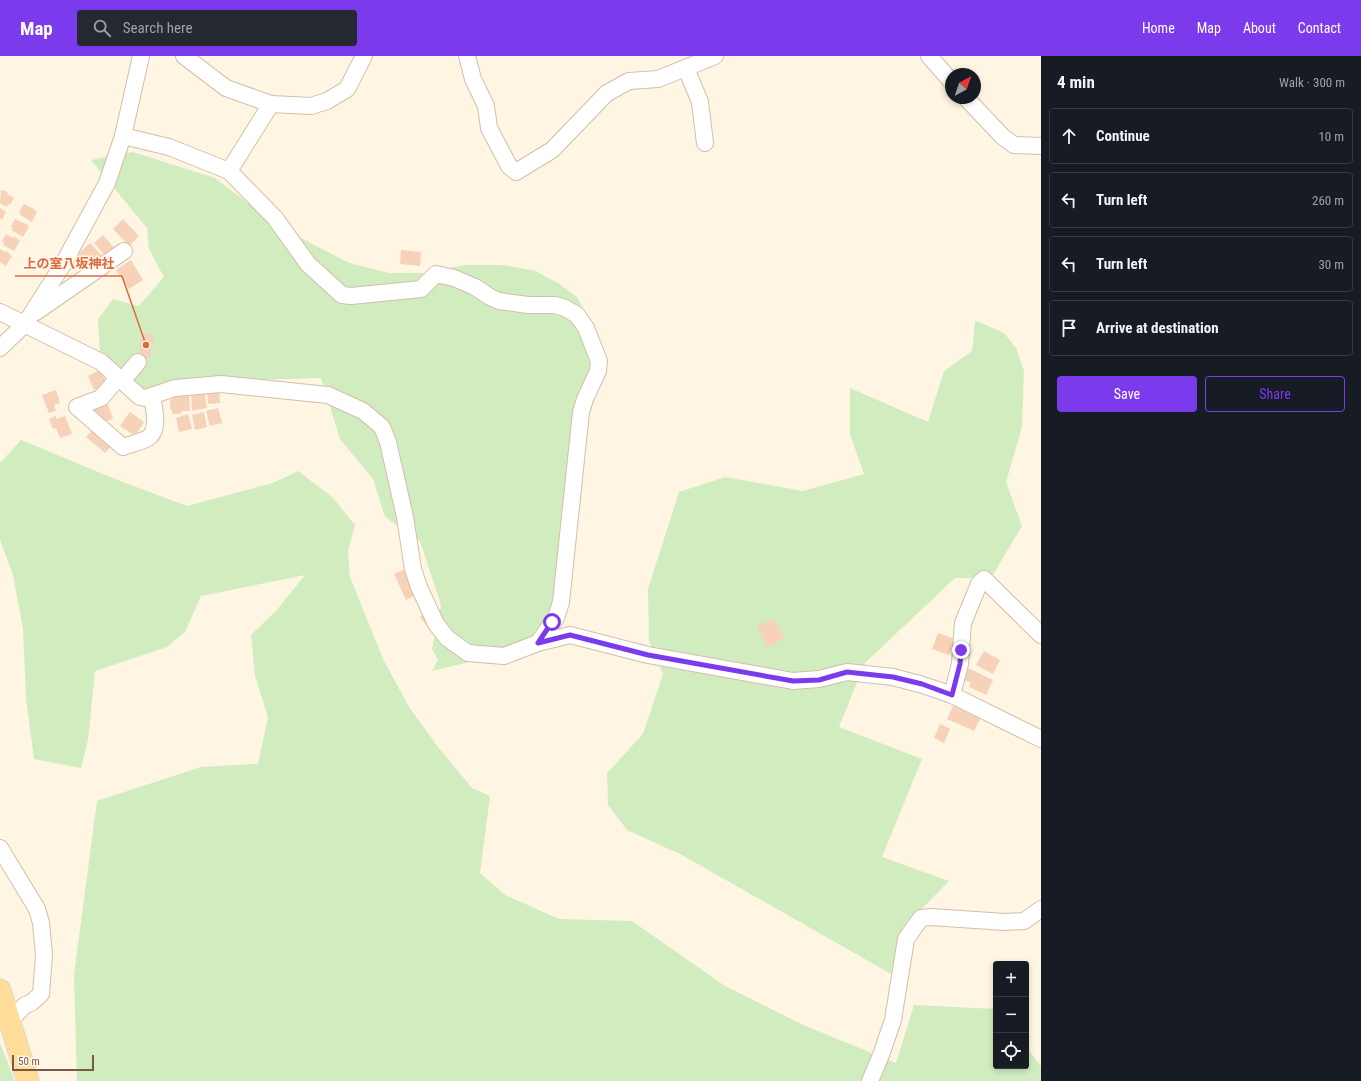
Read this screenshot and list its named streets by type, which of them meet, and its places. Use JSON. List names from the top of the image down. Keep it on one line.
{"places":["上の室八坂神社"],"scale_bar":"50 m","north":"top right","page":{"header":"Map","search":"Search here","nav":["Home","Map","About","Contact"],"heading":["4 min","Walk · 300 m"],"list":[["Continue","10 m"],["Turn left","260 m"],["Turn left","30 m"],"Arrive at destination"],"buttons":["Save","Share"],"map_buttons":["+","−"],"scale":"50 m"}}
